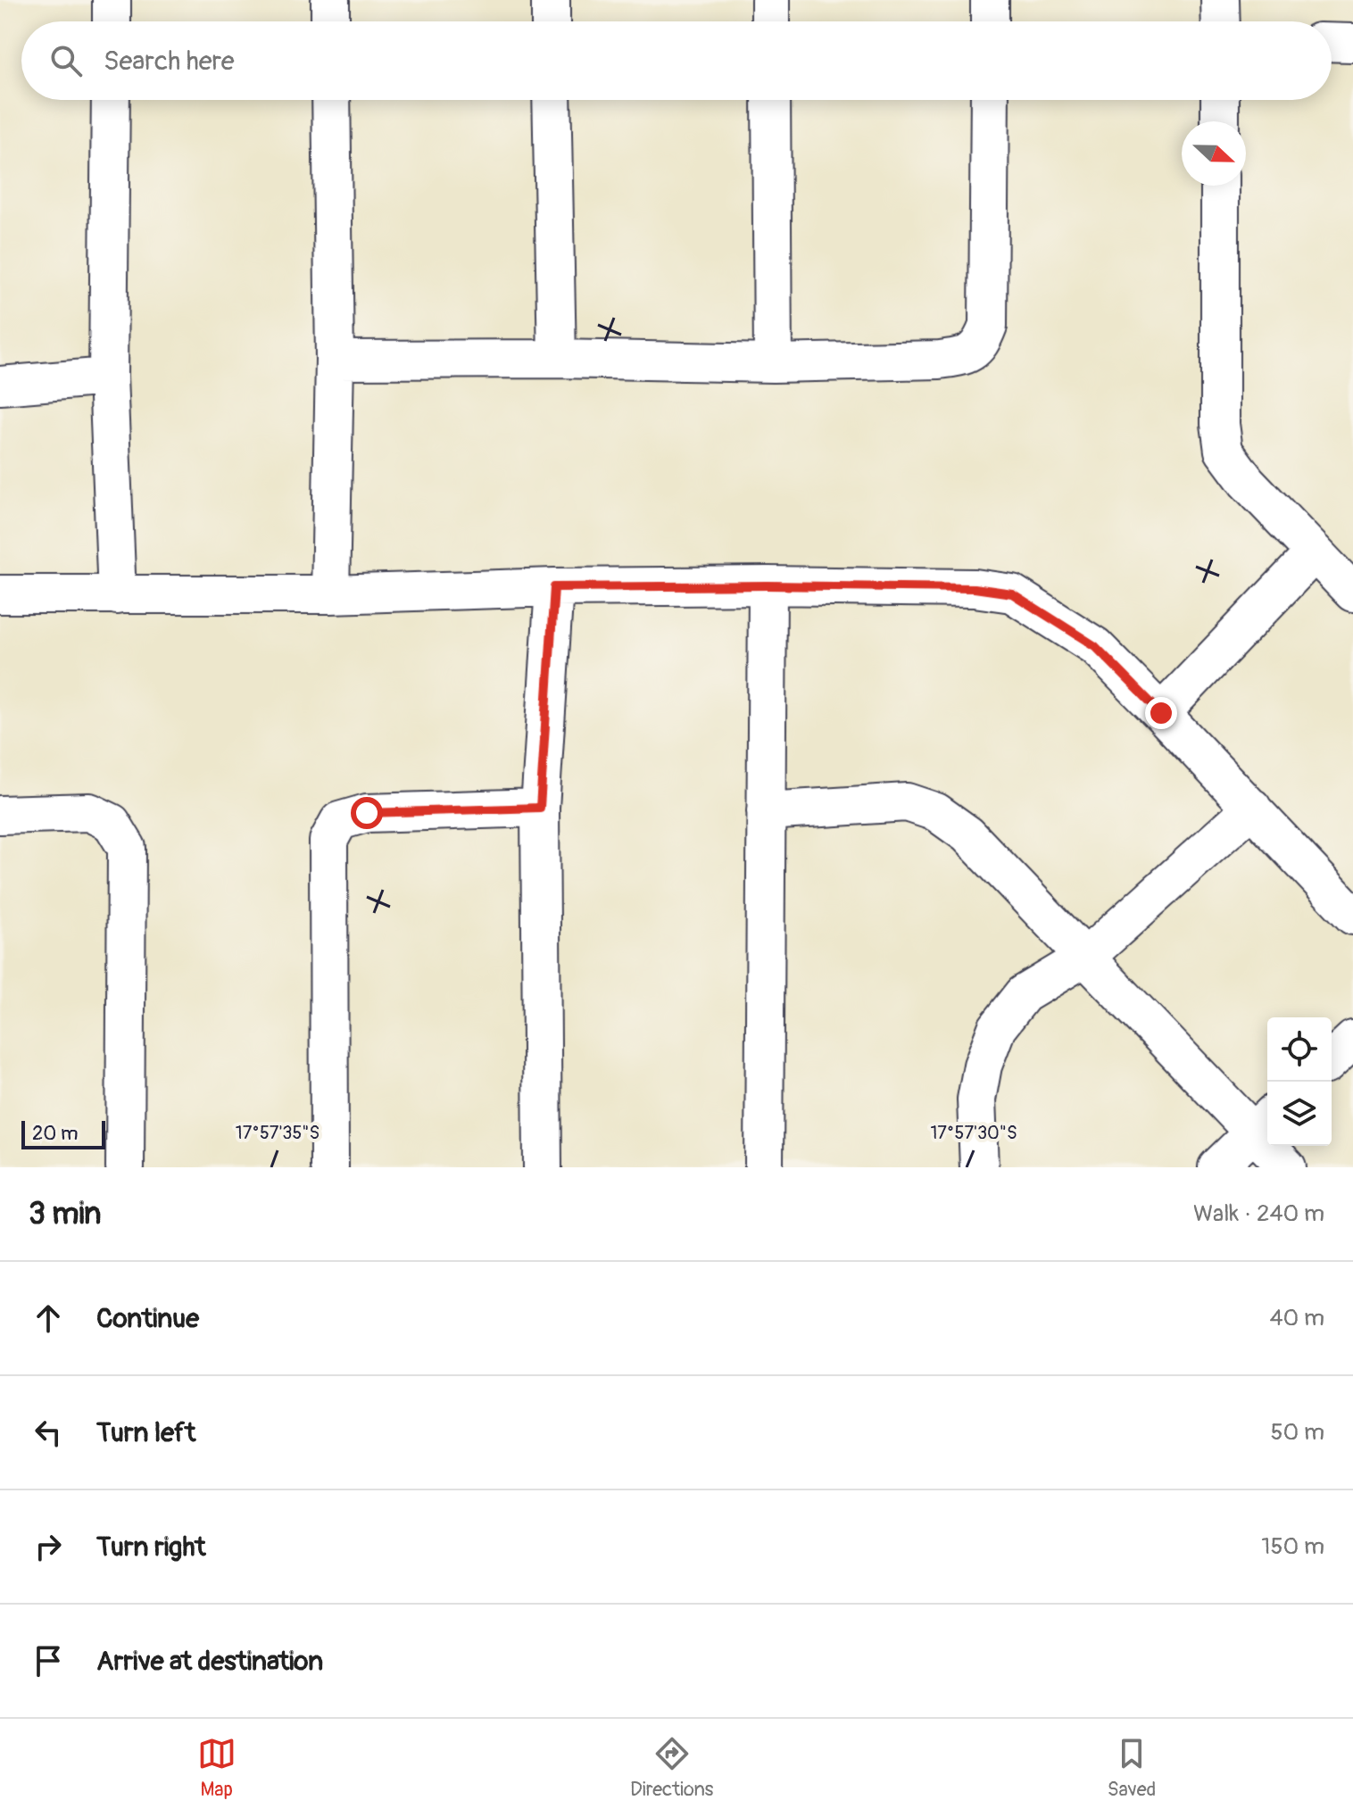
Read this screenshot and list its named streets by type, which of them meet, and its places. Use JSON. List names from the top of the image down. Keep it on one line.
{"scale_bar":"20 m","north":"right","page":{"search":"Search here","scale":"20 m","heading":["3 min","Walk · 240 m"],"list":[["Continue","40 m"],["Turn left","50 m"],["Turn right","150 m"],"Arrive at destination"],"nav":["Map","Directions","Saved"]},"coordinates":["17°57'35\"S","17°57'30\"S"]}
